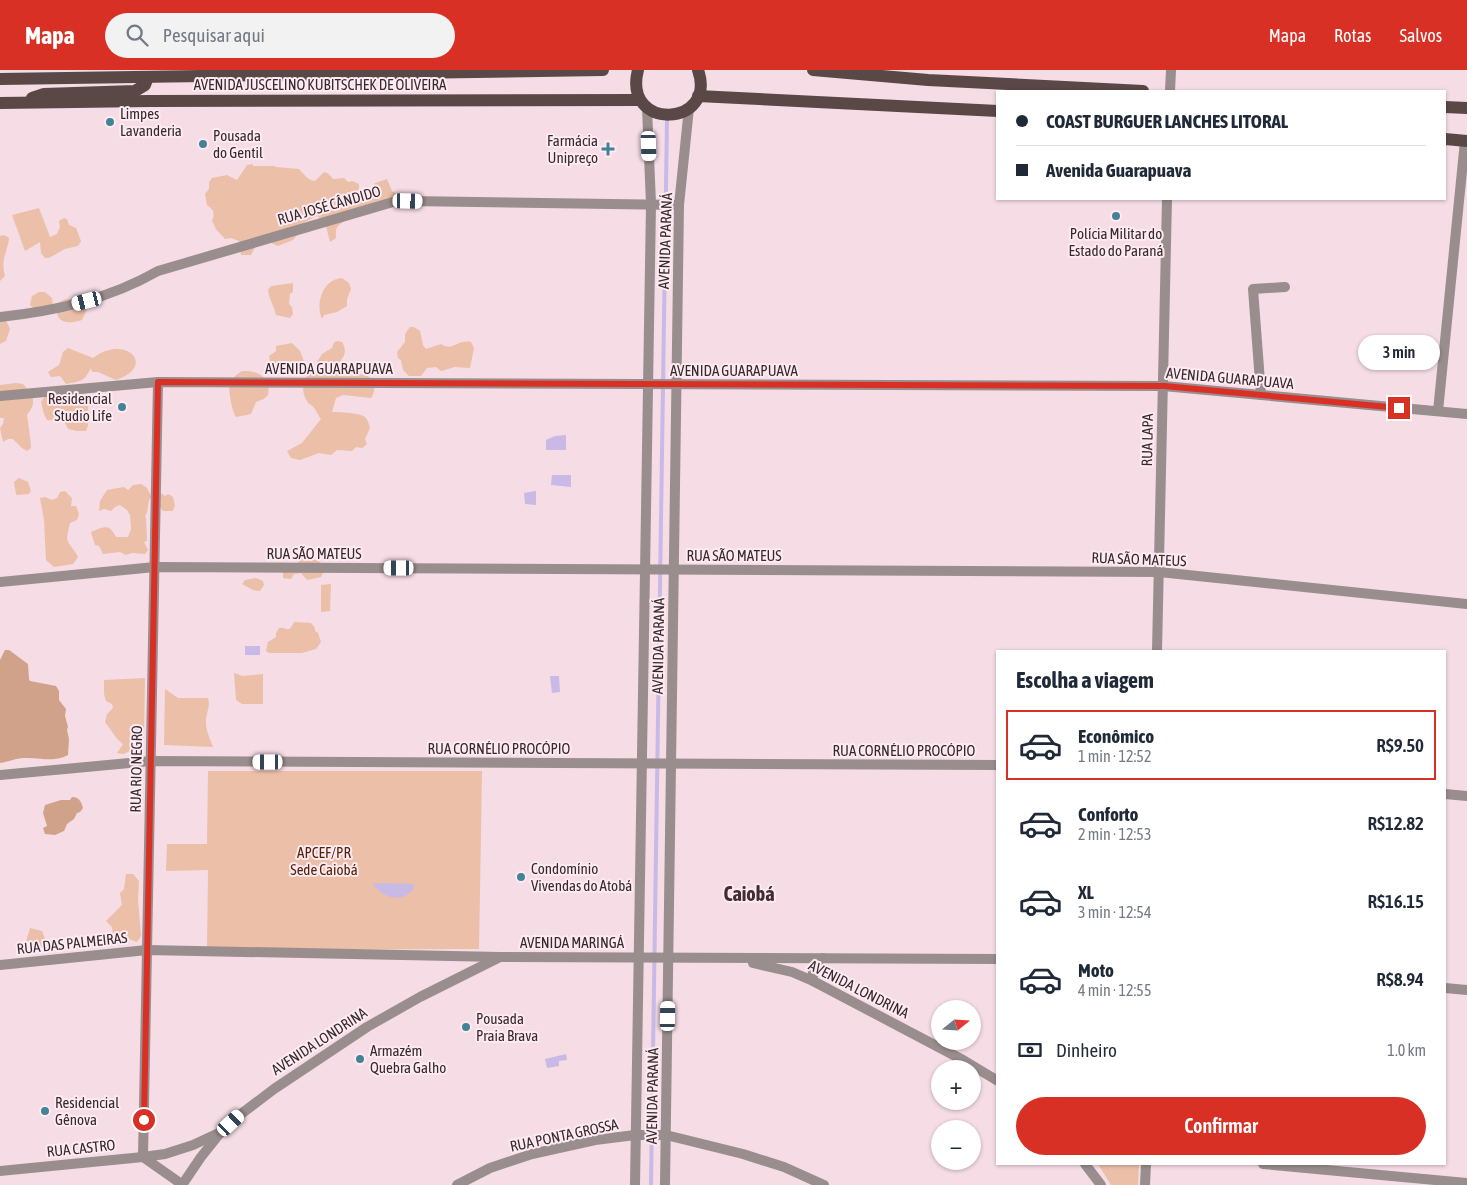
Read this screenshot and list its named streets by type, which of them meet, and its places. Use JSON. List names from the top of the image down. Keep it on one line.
{"streets":{"main road":["AVENIDA JUSCELINO KUBITSCHEK DE OLIVEIRA"],"street":["RUA JOSÉ CÂNDIDO","AVENIDA PARANÁ","AVENIDA GUARAPUAVA","RUA LAPA","RUA SÃO MATEUS","RUA CORNÉLIO PROCÓPIO","RUA RIO NEGRO","AVENIDA MARINGÁ","RUA DAS PALMEIRAS","AVENIDA LONDRINA","RUA PONTA GROSSA","RUA CASTRO"]},"crossings":[["AVENIDA JUSCELINO KUBITSCHEK DE OLIVEIRA","AVENIDA PARANÁ"],["RUA JOSÉ CÂNDIDO","AVENIDA PARANÁ"],["AVENIDA PARANÁ","AVENIDA GUARAPUAVA"],["AVENIDA PARANÁ","RUA SÃO MATEUS"],["AVENIDA PARANÁ","RUA CORNÉLIO PROCÓPIO"],["AVENIDA PARANÁ","AVENIDA MARINGÁ"],["AVENIDA PARANÁ","RUA PONTA GROSSA"],["AVENIDA GUARAPUAVA","RUA LAPA"],["AVENIDA GUARAPUAVA","RUA RIO NEGRO"],["RUA LAPA","RUA SÃO MATEUS"],["RUA SÃO MATEUS","RUA RIO NEGRO"],["RUA CORNÉLIO PROCÓPIO","RUA RIO NEGRO"],["RUA RIO NEGRO","AVENIDA MARINGÁ"],["RUA RIO NEGRO","RUA DAS PALMEIRAS"],["RUA RIO NEGRO","RUA CASTRO"],["AVENIDA MARINGÁ","RUA DAS PALMEIRAS"],["AVENIDA MARINGÁ","AVENIDA LONDRINA"],["AVENIDA LONDRINA","RUA CASTRO"]],"districts":["Caiobá"],"parks":["APCEF/PR Sede Caiobá"],"places":{"other":["Limpes Lavanderia","Pousada do Gentil","Polícia Militar do Estado do Paraná","Residencial Studio Life","Condomínio Vivendas do Atobá","Pousada Praia Brava","Armazém Quebra Galho","Residencial Gênova"],"health":["Farmácia Unipreço"]},"north":"right","page":{"header":"Mapa","search":"Pesquisar aqui","nav":["Mapa","Rotas","Salvos"],"banner":["COAST BURGUER LANCHES LITORAL","Avenida Guarapuava"],"bubble":"3 min","heading":"Escolha a viagem","list":[{"name":"Econômico","note":"1 min · 12:52","value":"R$9.50"},{"name":"Conforto","note":"2 min · 12:53","value":"R$12.82"},{"name":"XL","note":"3 min · 12:54","value":"R$16.15"},{"name":"Moto","note":"4 min · 12:55","value":"R$8.94"}],"map_buttons":["+","−"],"pay":["Dinheiro","1.0 km"],"buttons":"Confirmar"}}
